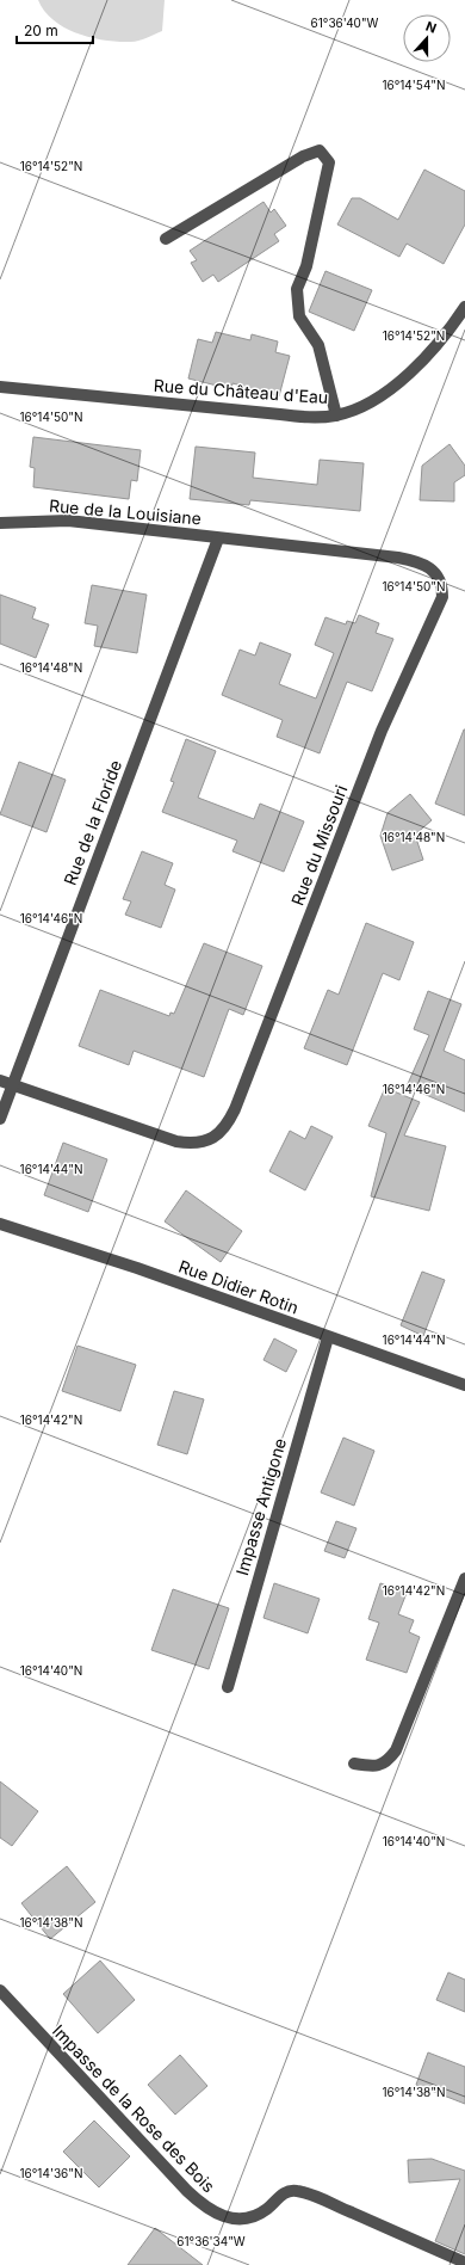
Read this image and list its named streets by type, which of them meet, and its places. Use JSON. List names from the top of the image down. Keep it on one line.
{"streets":{"street":["Rue du Château d'Eau","Rue de la Louisiane","Rue de la Floride","Rue du Missouri","Rue Didier Rotin","Impasse Antigone","Impasse de la Rose des Bois"]},"crossings":[["Rue de la Louisiane","Rue de la Floride"],["Rue de la Louisiane","Rue du Missouri"],["Rue de la Floride","Rue du Missouri"],["Rue Didier Rotin","Impasse Antigone"]],"scale_bar":"20 m","north":"top","coordinates":["61°36'40\"W","16°14'54\"N","16°14'52\"N","16°14'50\"N","16°14'48\"N","16°14'46\"N","16°14'44\"N","16°14'42\"N","16°14'40\"N","16°14'38\"N","16°14'36\"N","61°36'34\"W"]}
